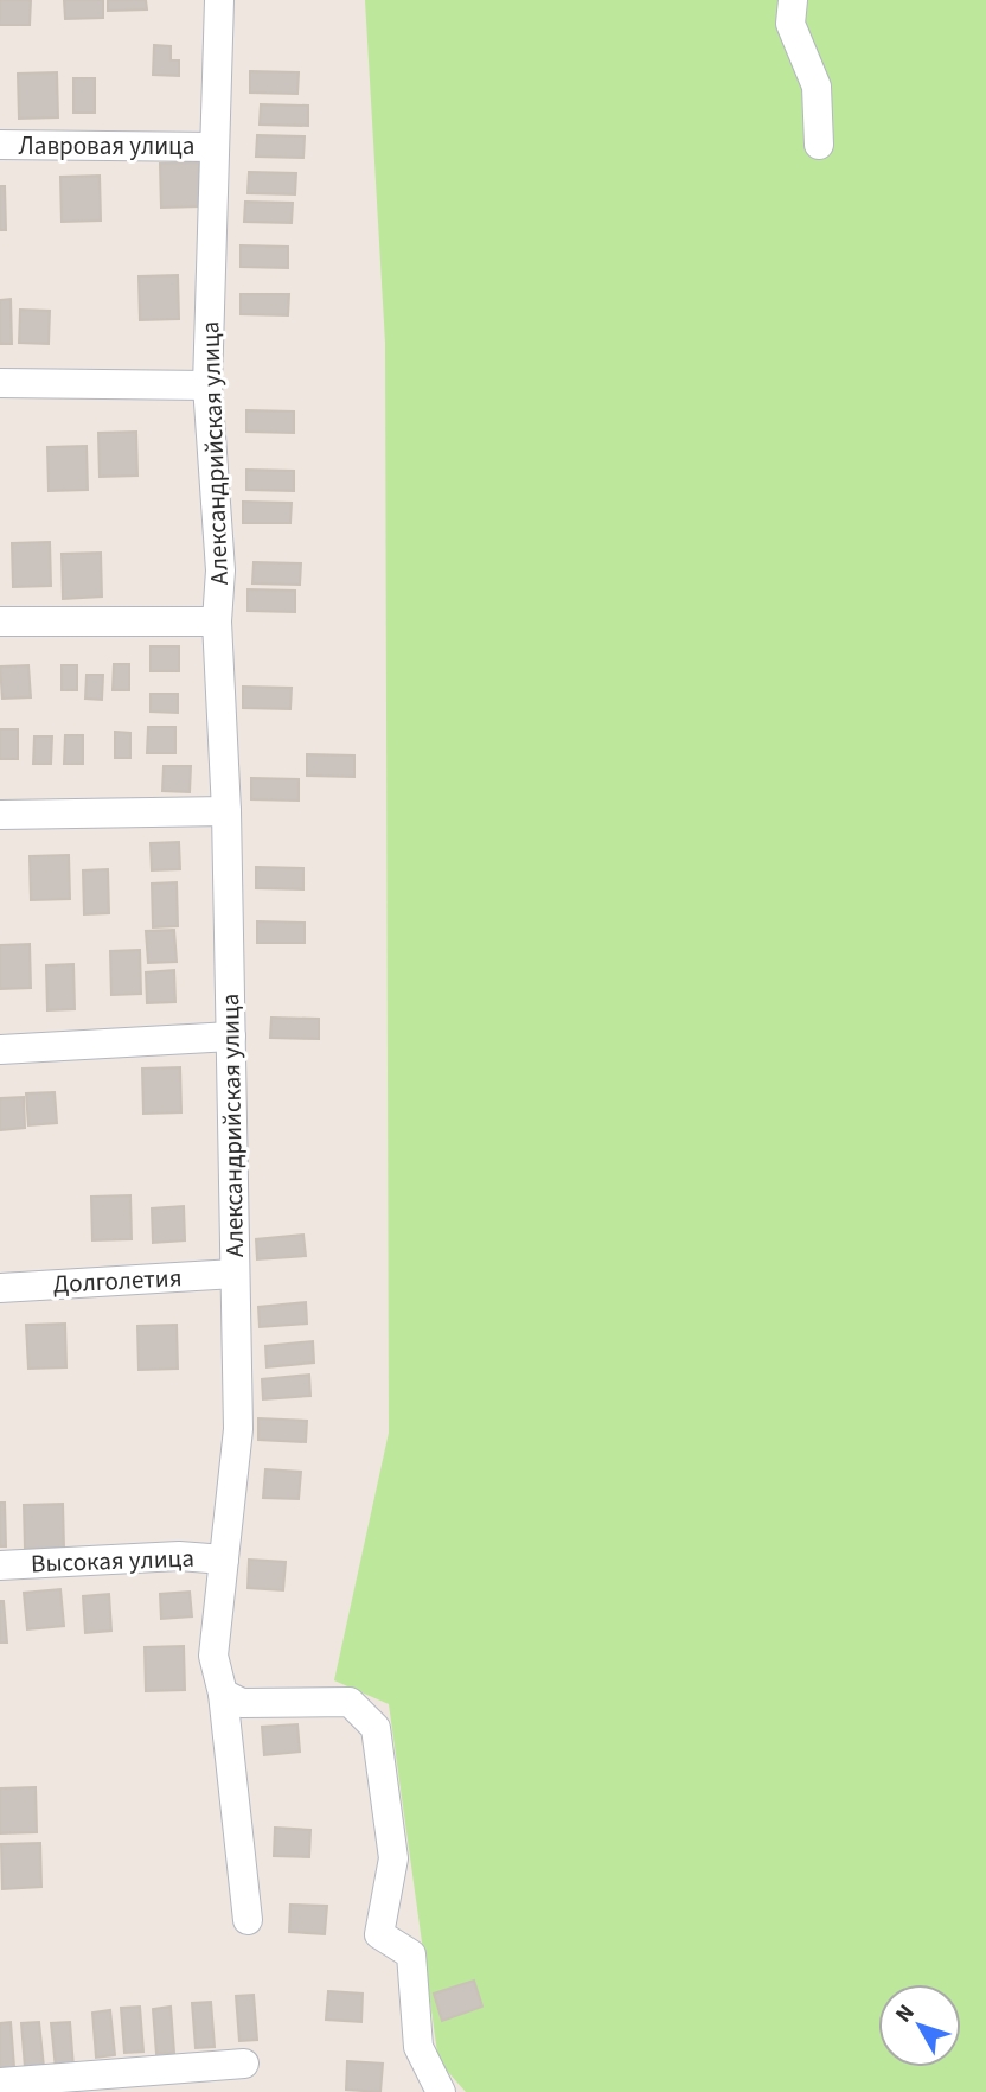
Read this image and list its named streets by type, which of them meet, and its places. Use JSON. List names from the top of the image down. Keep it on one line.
{"streets":{"street":["Лавровая улица","Александрийская улица","Долголетия","Высокая улица"]},"crossings":[["Лавровая улица","Александрийская улица"],["Александрийская улица","Долголетия"],["Александрийская улица","Высокая улица"]],"north":"top left"}
